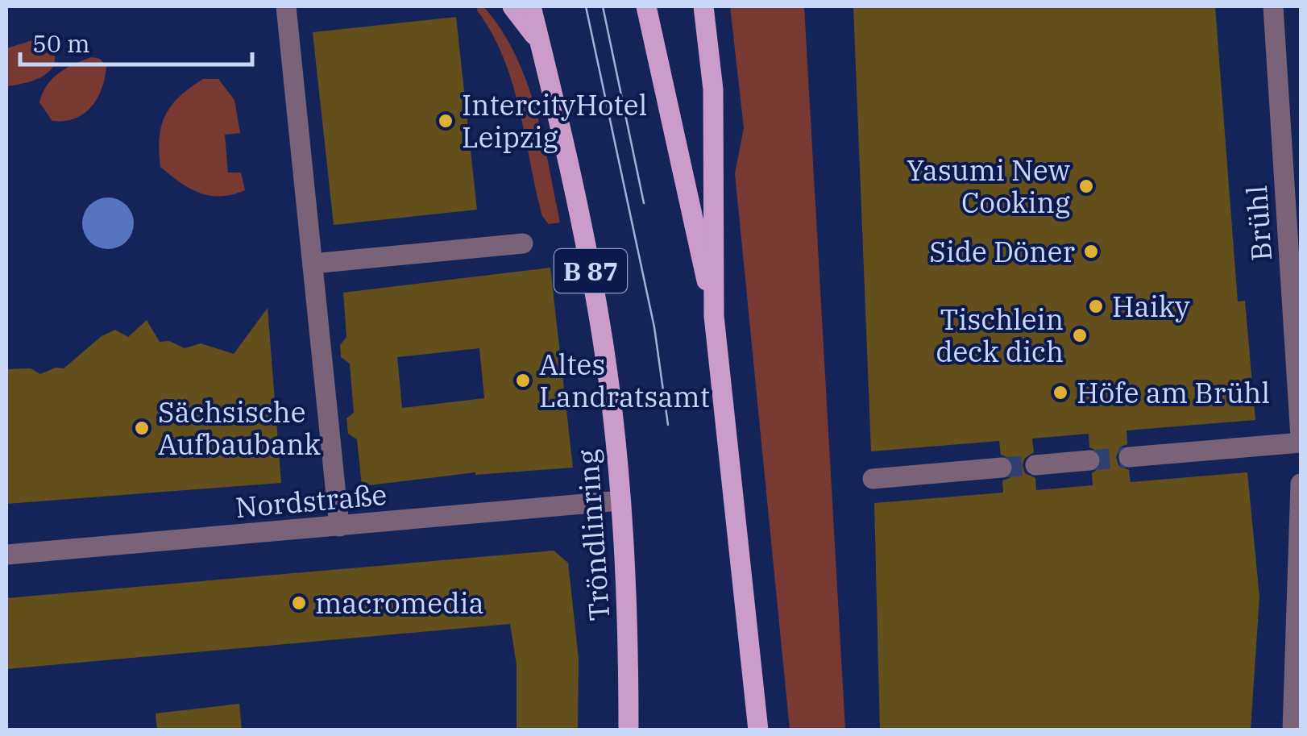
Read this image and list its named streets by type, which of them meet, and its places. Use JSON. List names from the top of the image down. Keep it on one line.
{"streets":{"main road":["B 87","Tröndlinring"],"street":["Brühl","Nordstraße"]},"crossings":[["Nordstraße","Tröndlinring"]],"places":["IntercityHotel Leipzig","Yasumi New Cooking","Side Döner","Haiky","Tischlein deck dich","Altes Landratsamt","Höfe am Brühl","Sächsische Aufbaubank","macromedia"],"scale_bar":"50 m"}
